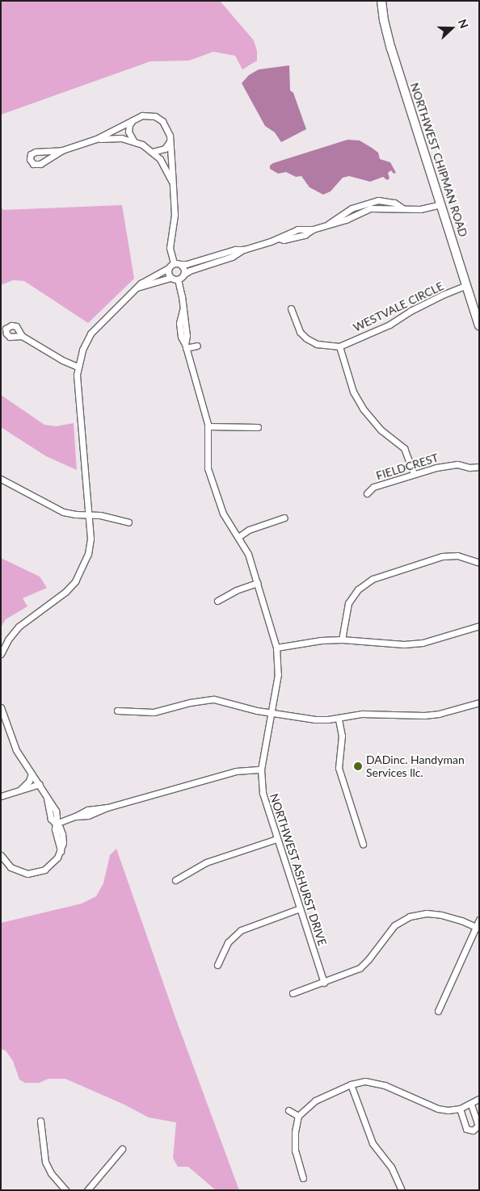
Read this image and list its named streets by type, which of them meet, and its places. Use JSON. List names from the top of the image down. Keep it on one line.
{"streets":{"main road":["NORTHWEST CHIPMAN ROAD"],"street":["WESTVALE CIRCLE","FIELDCREST","NORTHWEST ASHURST DRIVE"]},"crossings":[["NORTHWEST CHIPMAN ROAD","WESTVALE CIRCLE"]],"places":["DADinc. Handyman Services llc."],"north":"right"}
